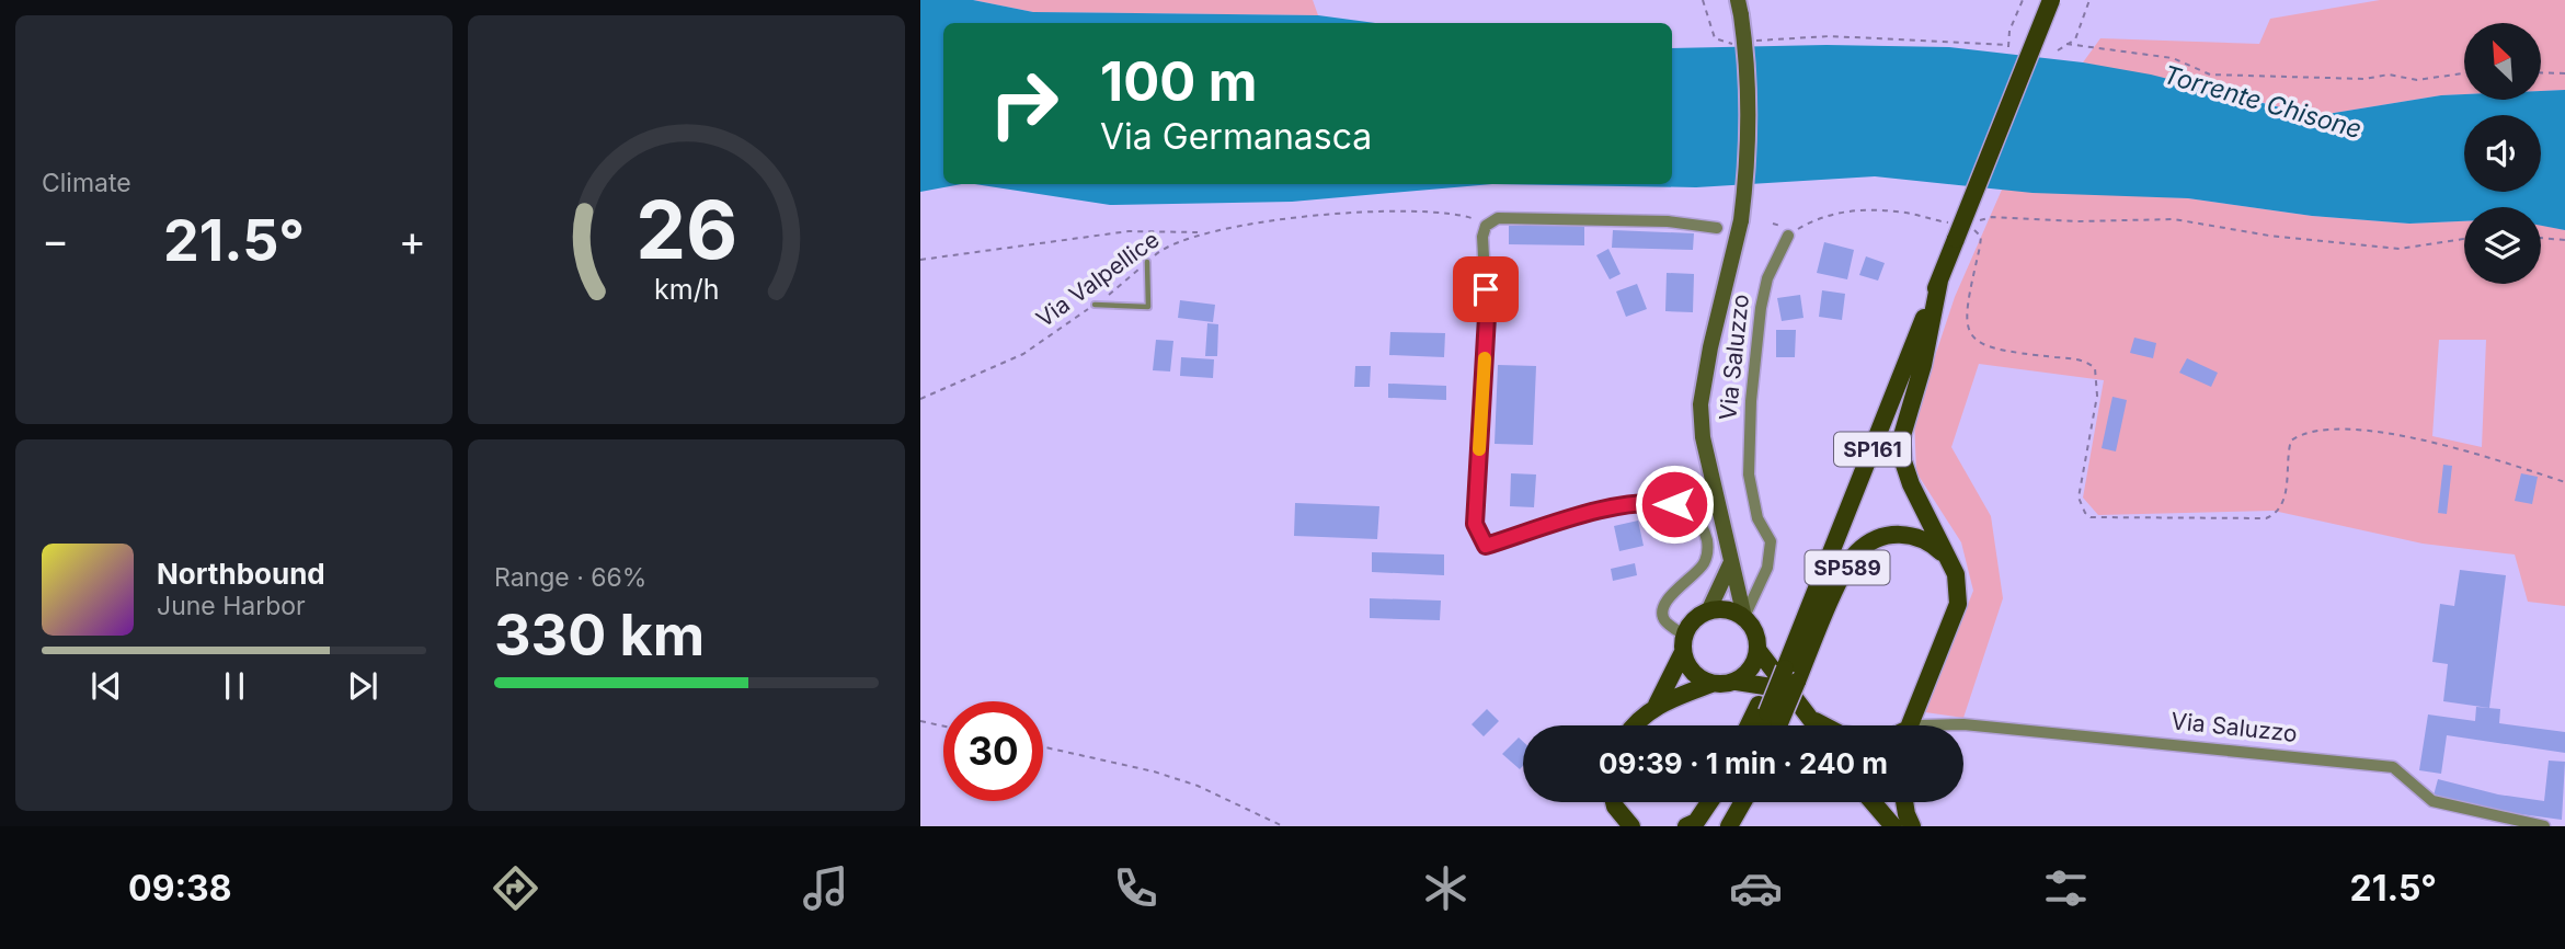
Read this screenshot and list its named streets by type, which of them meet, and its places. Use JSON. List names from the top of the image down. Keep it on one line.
{"streets":{"main road":["SP161","SP589"],"street":["Via Saluzzo"],"path":["Via Valpellice"]},"crossings":[["SP161","SP589"]],"water":["Torrente Chisone"],"north":"top left","page":{"tile":["Climate",["Range · 66%","330 km"]],"turn":["100 m","Via Germanasca"],"heat":["−","21.5°","+"],"song":["Northbound","June Harbor"],"limit":"30","trip":"09:39 · 1 min · 240 m","tabs":["09:38","21.5°"],"gauge":["26","km/h"]}}
